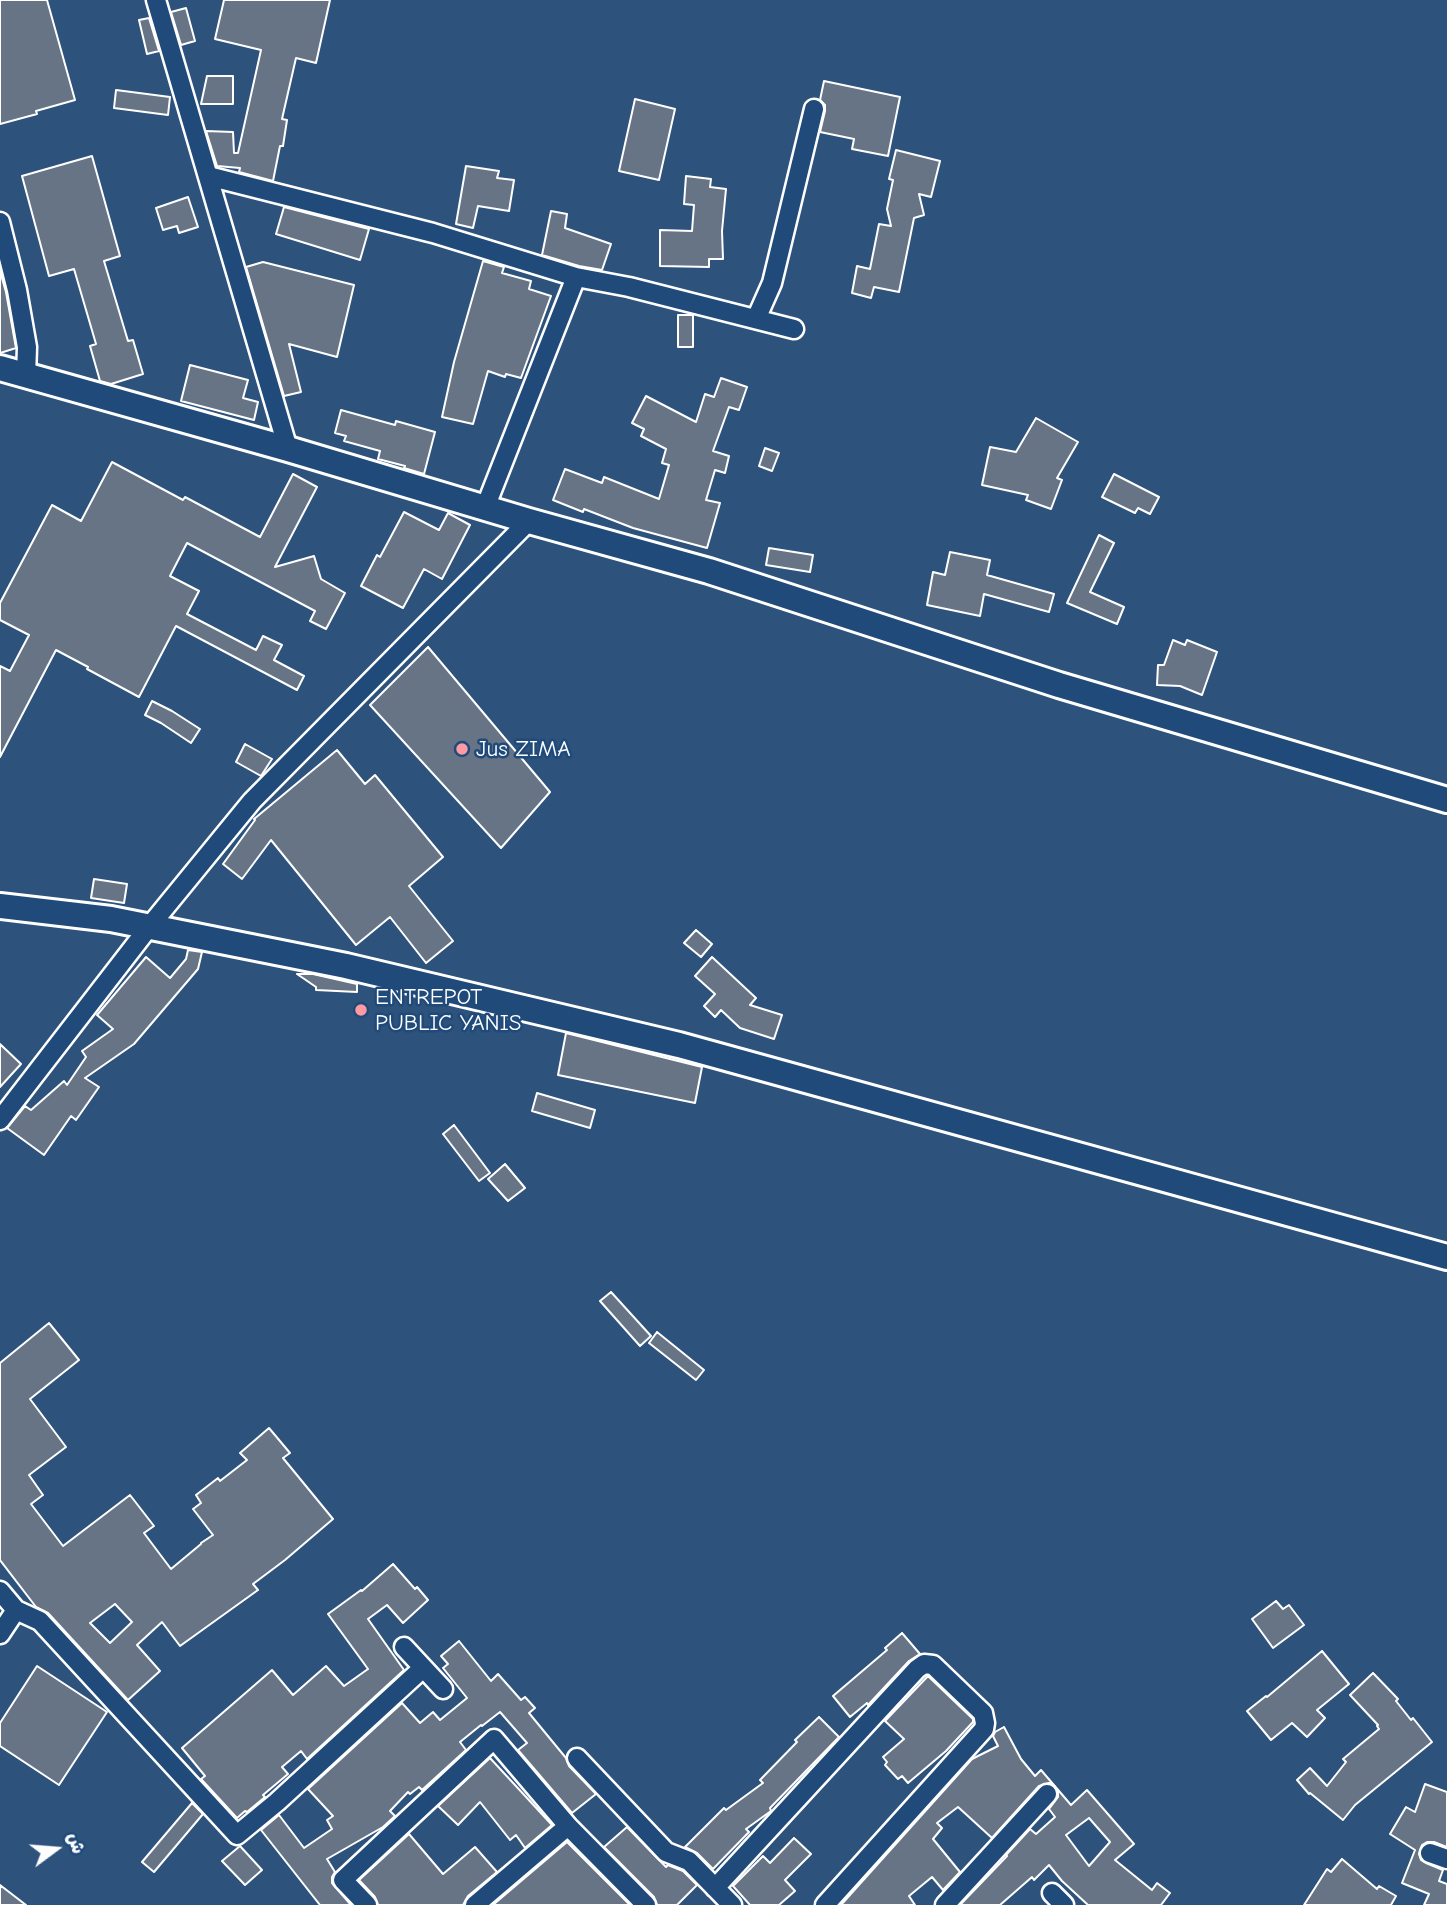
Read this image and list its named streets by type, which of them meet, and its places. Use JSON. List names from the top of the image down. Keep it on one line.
{"places":["Jus ZIMA","ENTREPOT PUBLIC YANIS"],"north":"right"}
